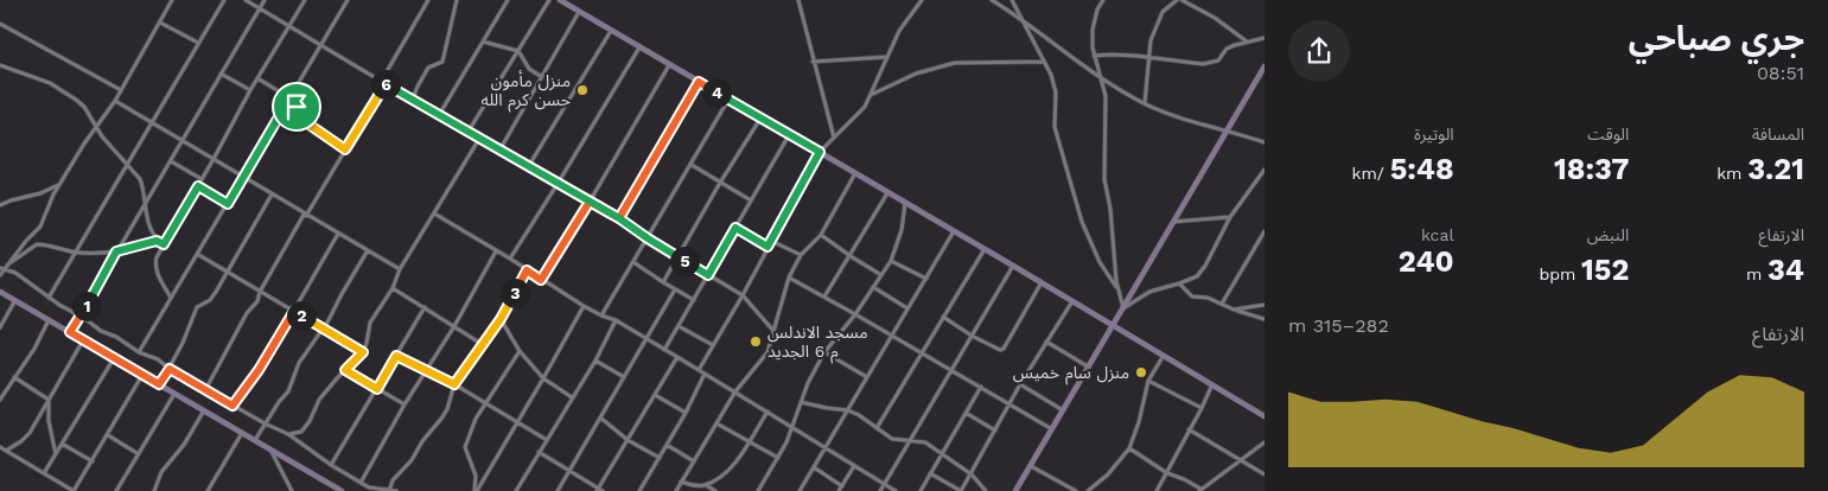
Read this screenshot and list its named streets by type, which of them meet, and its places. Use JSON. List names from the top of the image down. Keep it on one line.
{"places":["منزل مأمون حسن كرم الله","مسجد الاندلس م 6 الجديد","منزل سام خميس"],"page":{"heading":["جري صباحي","08:51"],"pins":["6","4","5","3","1","2"],"stats":[["المسافة","3.21 km"],["الوقت","18:37"],["الوتيرة","5:48 /km"],["الارتفاع","34 m"],["النبض","152 bpm"],["kcal","240"]],"chart":["الارتفاع","282–315 m"]}}
